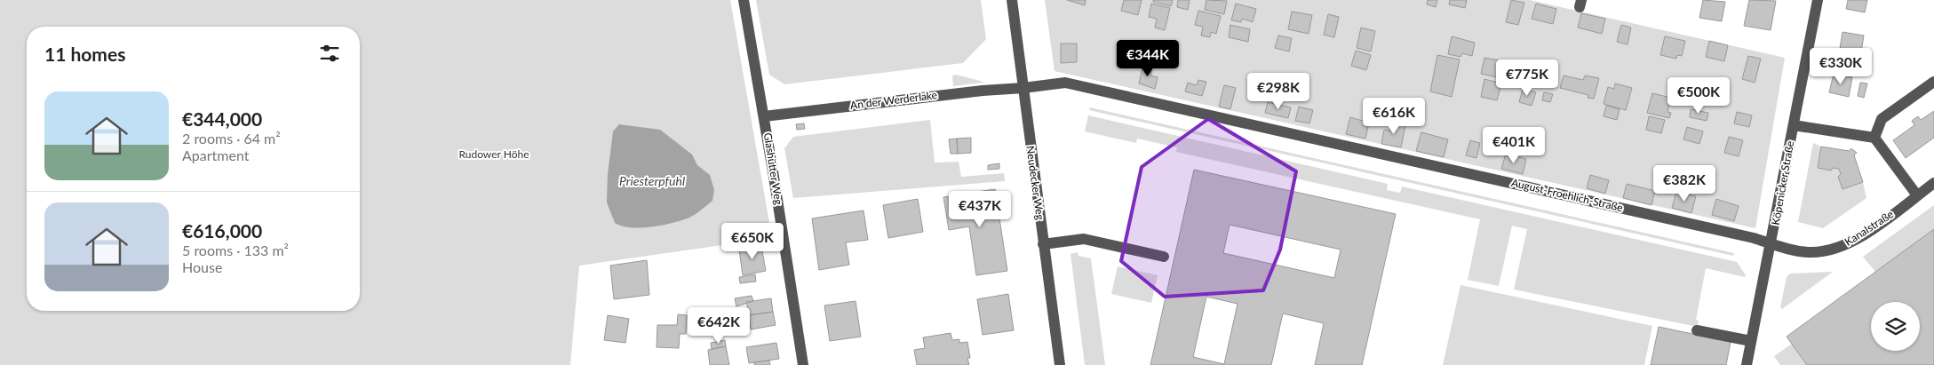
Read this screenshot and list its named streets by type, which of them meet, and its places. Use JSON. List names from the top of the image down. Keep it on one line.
{"streets":{"street":["An der Werderlake","Glashütter Weg","Neudecker Weg","Köpenicker Straße","August-Froehlich-Straße","Kanalstraße"]},"crossings":[["An der Werderlake","Glashütter Weg"],["An der Werderlake","Neudecker Weg"],["An der Werderlake","August-Froehlich-Straße"],["Neudecker Weg","August-Froehlich-Straße"],["Köpenicker Straße","August-Froehlich-Straße"],["Köpenicker Straße","Kanalstraße"],["August-Froehlich-Straße","Kanalstraße"]],"water":["Priesterpfuhl"],"parks":["Rudower Höhe"],"page":{"heading":"11 homes","price":["€344K","€330K","€775K","€298K","€500K","€616K","€401K","€382K","€437K","€650K","€642K"],"list":[{"name":"€344,000","note":"2 rooms · 64 m² · Apartment"},{"name":"€616,000","note":"5 rooms · 133 m² · House"}]}}
